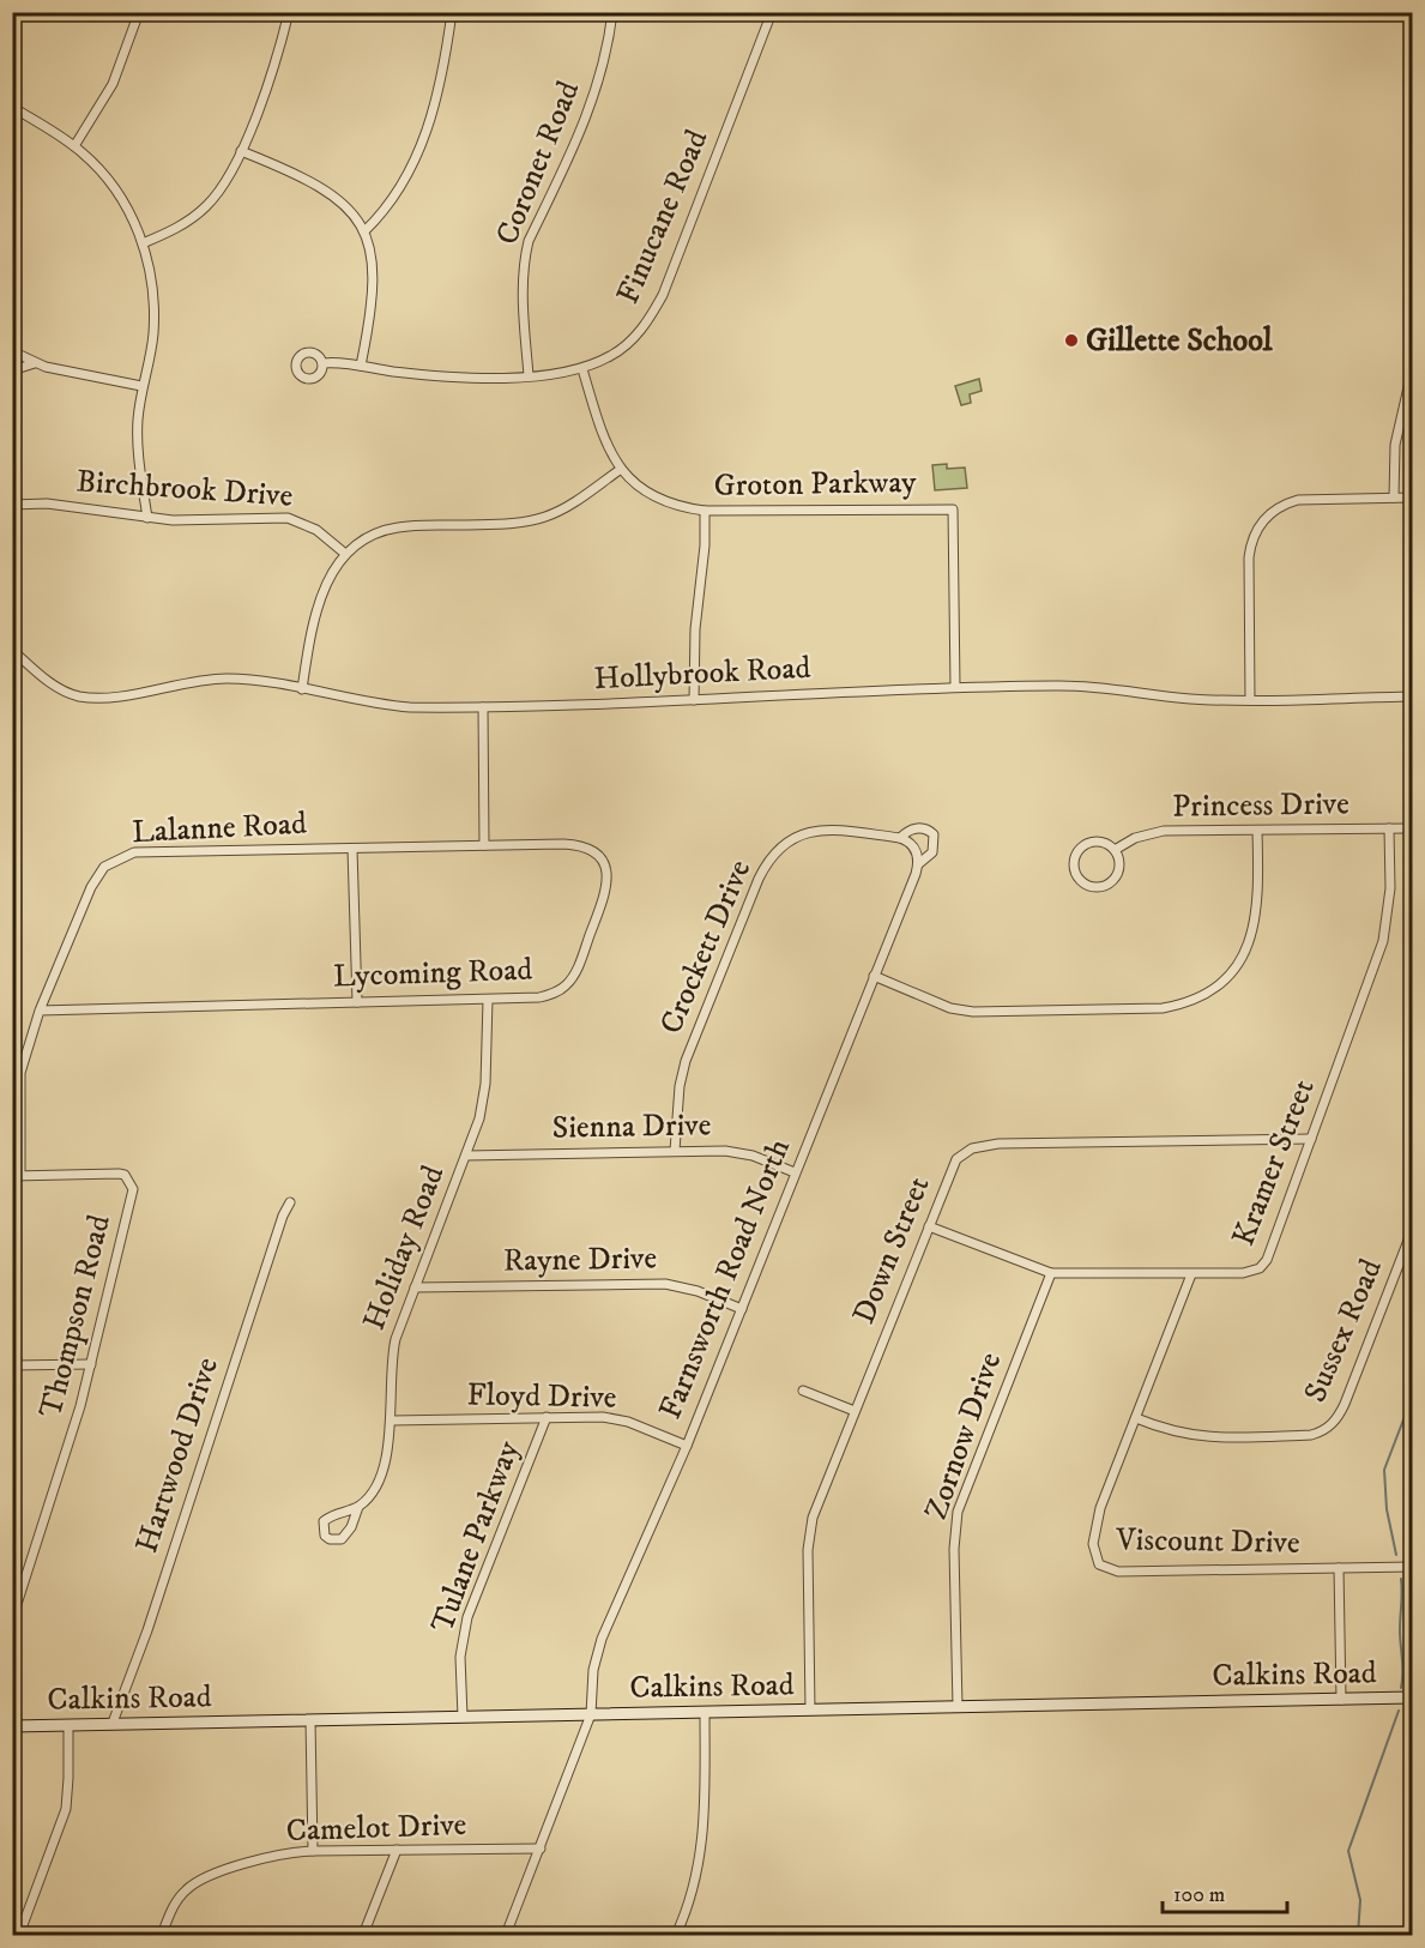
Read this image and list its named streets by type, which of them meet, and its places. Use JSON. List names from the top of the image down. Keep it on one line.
{"streets":{"main road":["Calkins Road"],"street":["Coronet Road","Finucane Road","Groton Parkway","Birchbrook Drive","Hollybrook Road","Princess Drive","Lalanne Road","Crockett Drive","Lycoming Road","Sienna Drive","Kramer Street","Holiday Road","Down Street","Rayne Drive","Farnsworth Road North","Thompson Road","Sussex Road","Floyd Drive","Zornow Drive","Hartwood Drive","Tulane Parkway","Viscount Drive","Camelot Drive"]},"crossings":[["Coronet Road","Finucane Road"],["Finucane Road","Groton Parkway"],["Groton Parkway","Hollybrook Road"],["Princess Drive","Kramer Street"],["Lalanne Road","Lycoming Road"],["Lalanne Road","Thompson Road"],["Crockett Drive","Sienna Drive"],["Crockett Drive","Farnsworth Road North"],["Lycoming Road","Holiday Road"],["Sienna Drive","Holiday Road"],["Sienna Drive","Farnsworth Road North"],["Kramer Street","Down Street"],["Kramer Street","Zornow Drive"],["Kramer Street","Viscount Drive"],["Holiday Road","Rayne Drive"],["Holiday Road","Floyd Drive"],["Down Street","Calkins Road"],["Rayne Drive","Farnsworth Road North"],["Farnsworth Road North","Floyd Drive"],["Farnsworth Road North","Calkins Road"],["Farnsworth Road North","Camelot Drive"],["Sussex Road","Viscount Drive"],["Floyd Drive","Tulane Parkway"],["Zornow Drive","Calkins Road"],["Hartwood Drive","Calkins Road"],["Tulane Parkway","Calkins Road"]],"places":["Gillette School"],"scale_bar":"100 m"}
